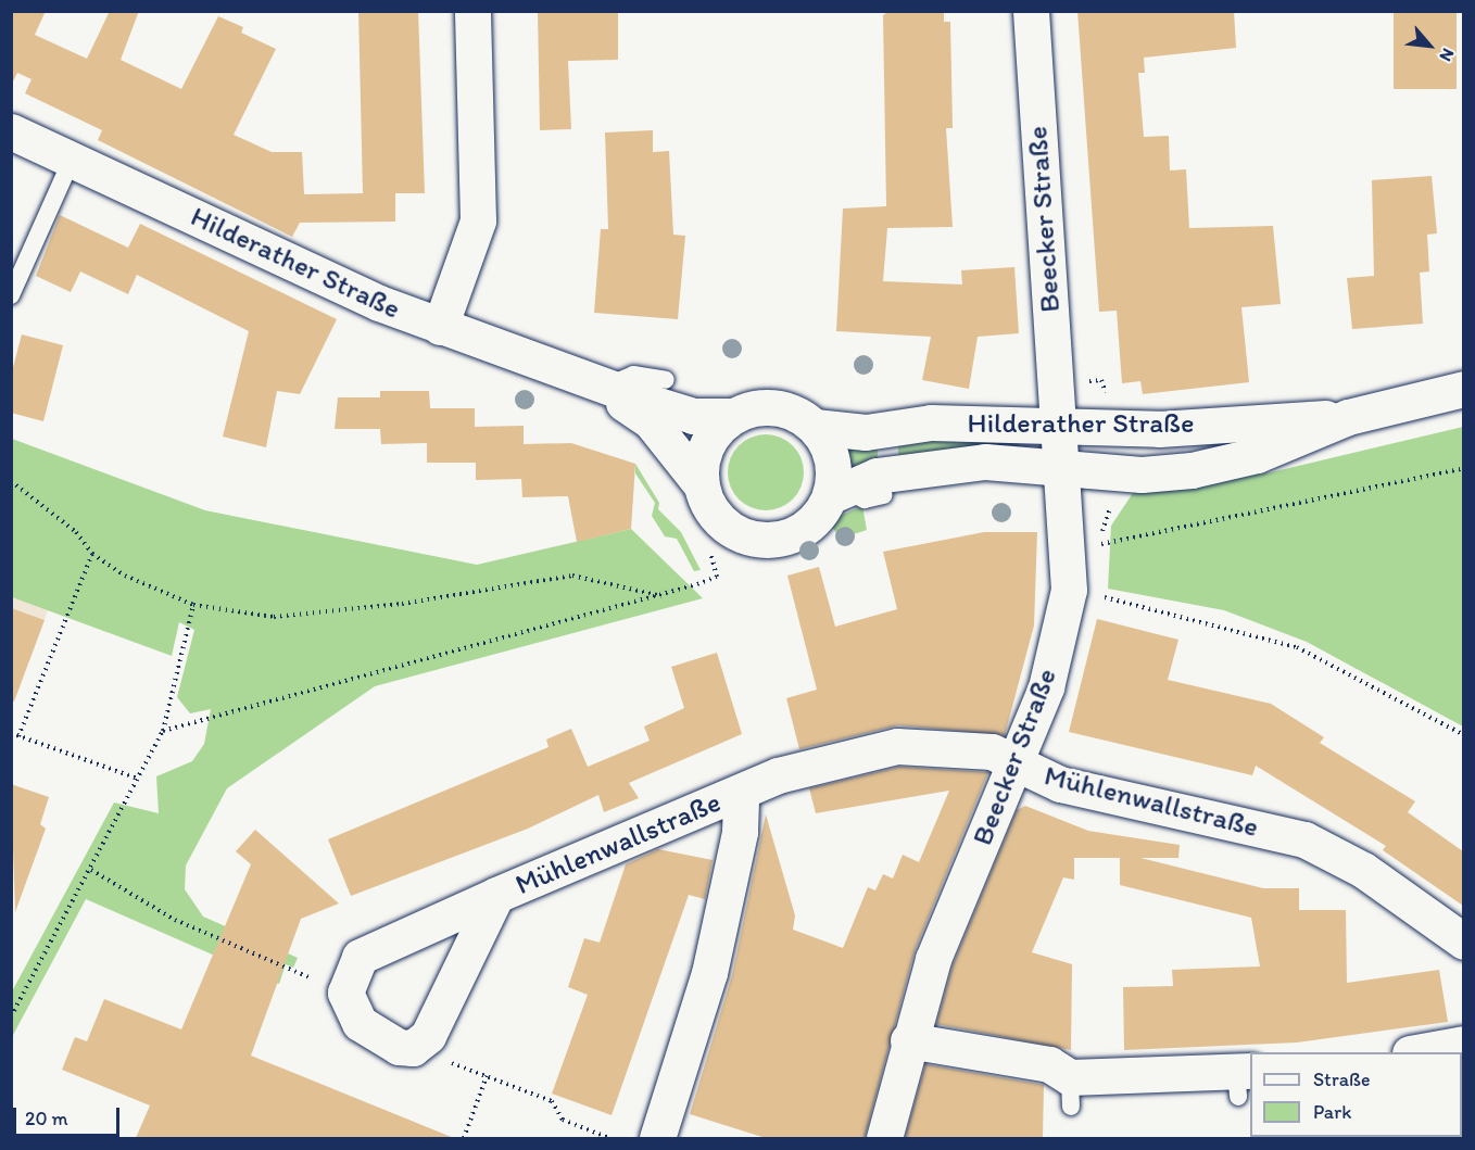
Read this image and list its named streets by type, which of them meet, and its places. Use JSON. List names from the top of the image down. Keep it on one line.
{"streets":{"street":["Beecker Straße","Hilderather Straße","Mühlenwallstraße"]},"crossings":[["Beecker Straße","Hilderather Straße"],["Beecker Straße","Mühlenwallstraße"]],"legend":["Straße","Park"],"scale_bar":"20 m","north":"bottom right"}
